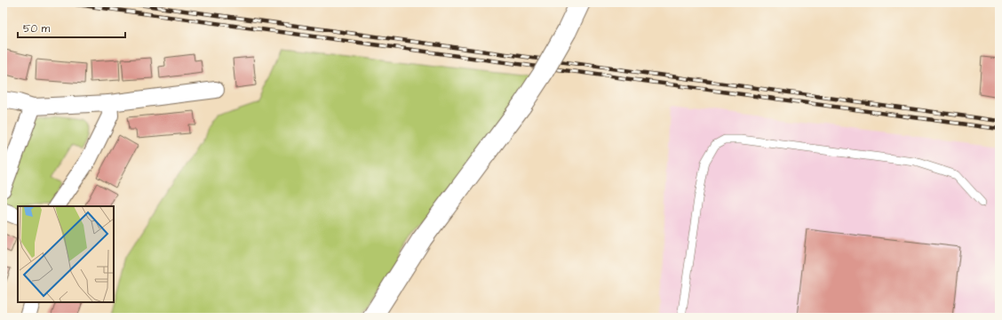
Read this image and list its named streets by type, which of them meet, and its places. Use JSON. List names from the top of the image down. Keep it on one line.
{"scale_bar":"50 m"}
